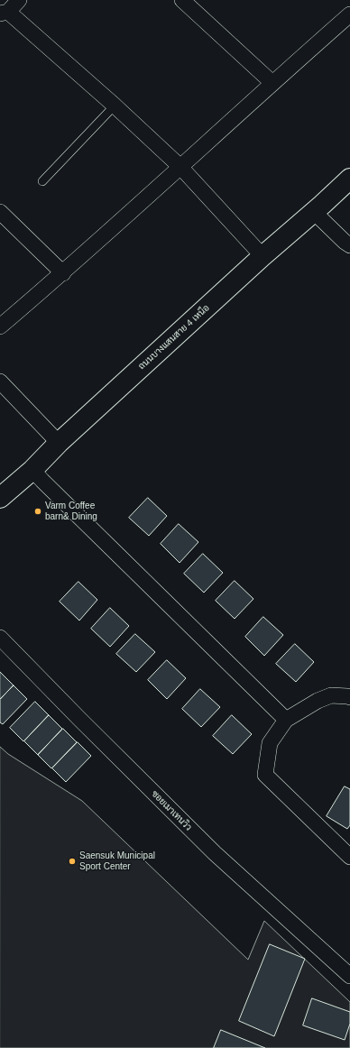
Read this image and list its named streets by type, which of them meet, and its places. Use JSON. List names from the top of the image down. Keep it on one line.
{"streets":{"street":["ถนนบางแสนสาย 4 เหนือ","ซอยเมาเทนวิว"]},"places":["Varm Coffee barn& Dining","Saensuk Municipal Sport Center"]}
